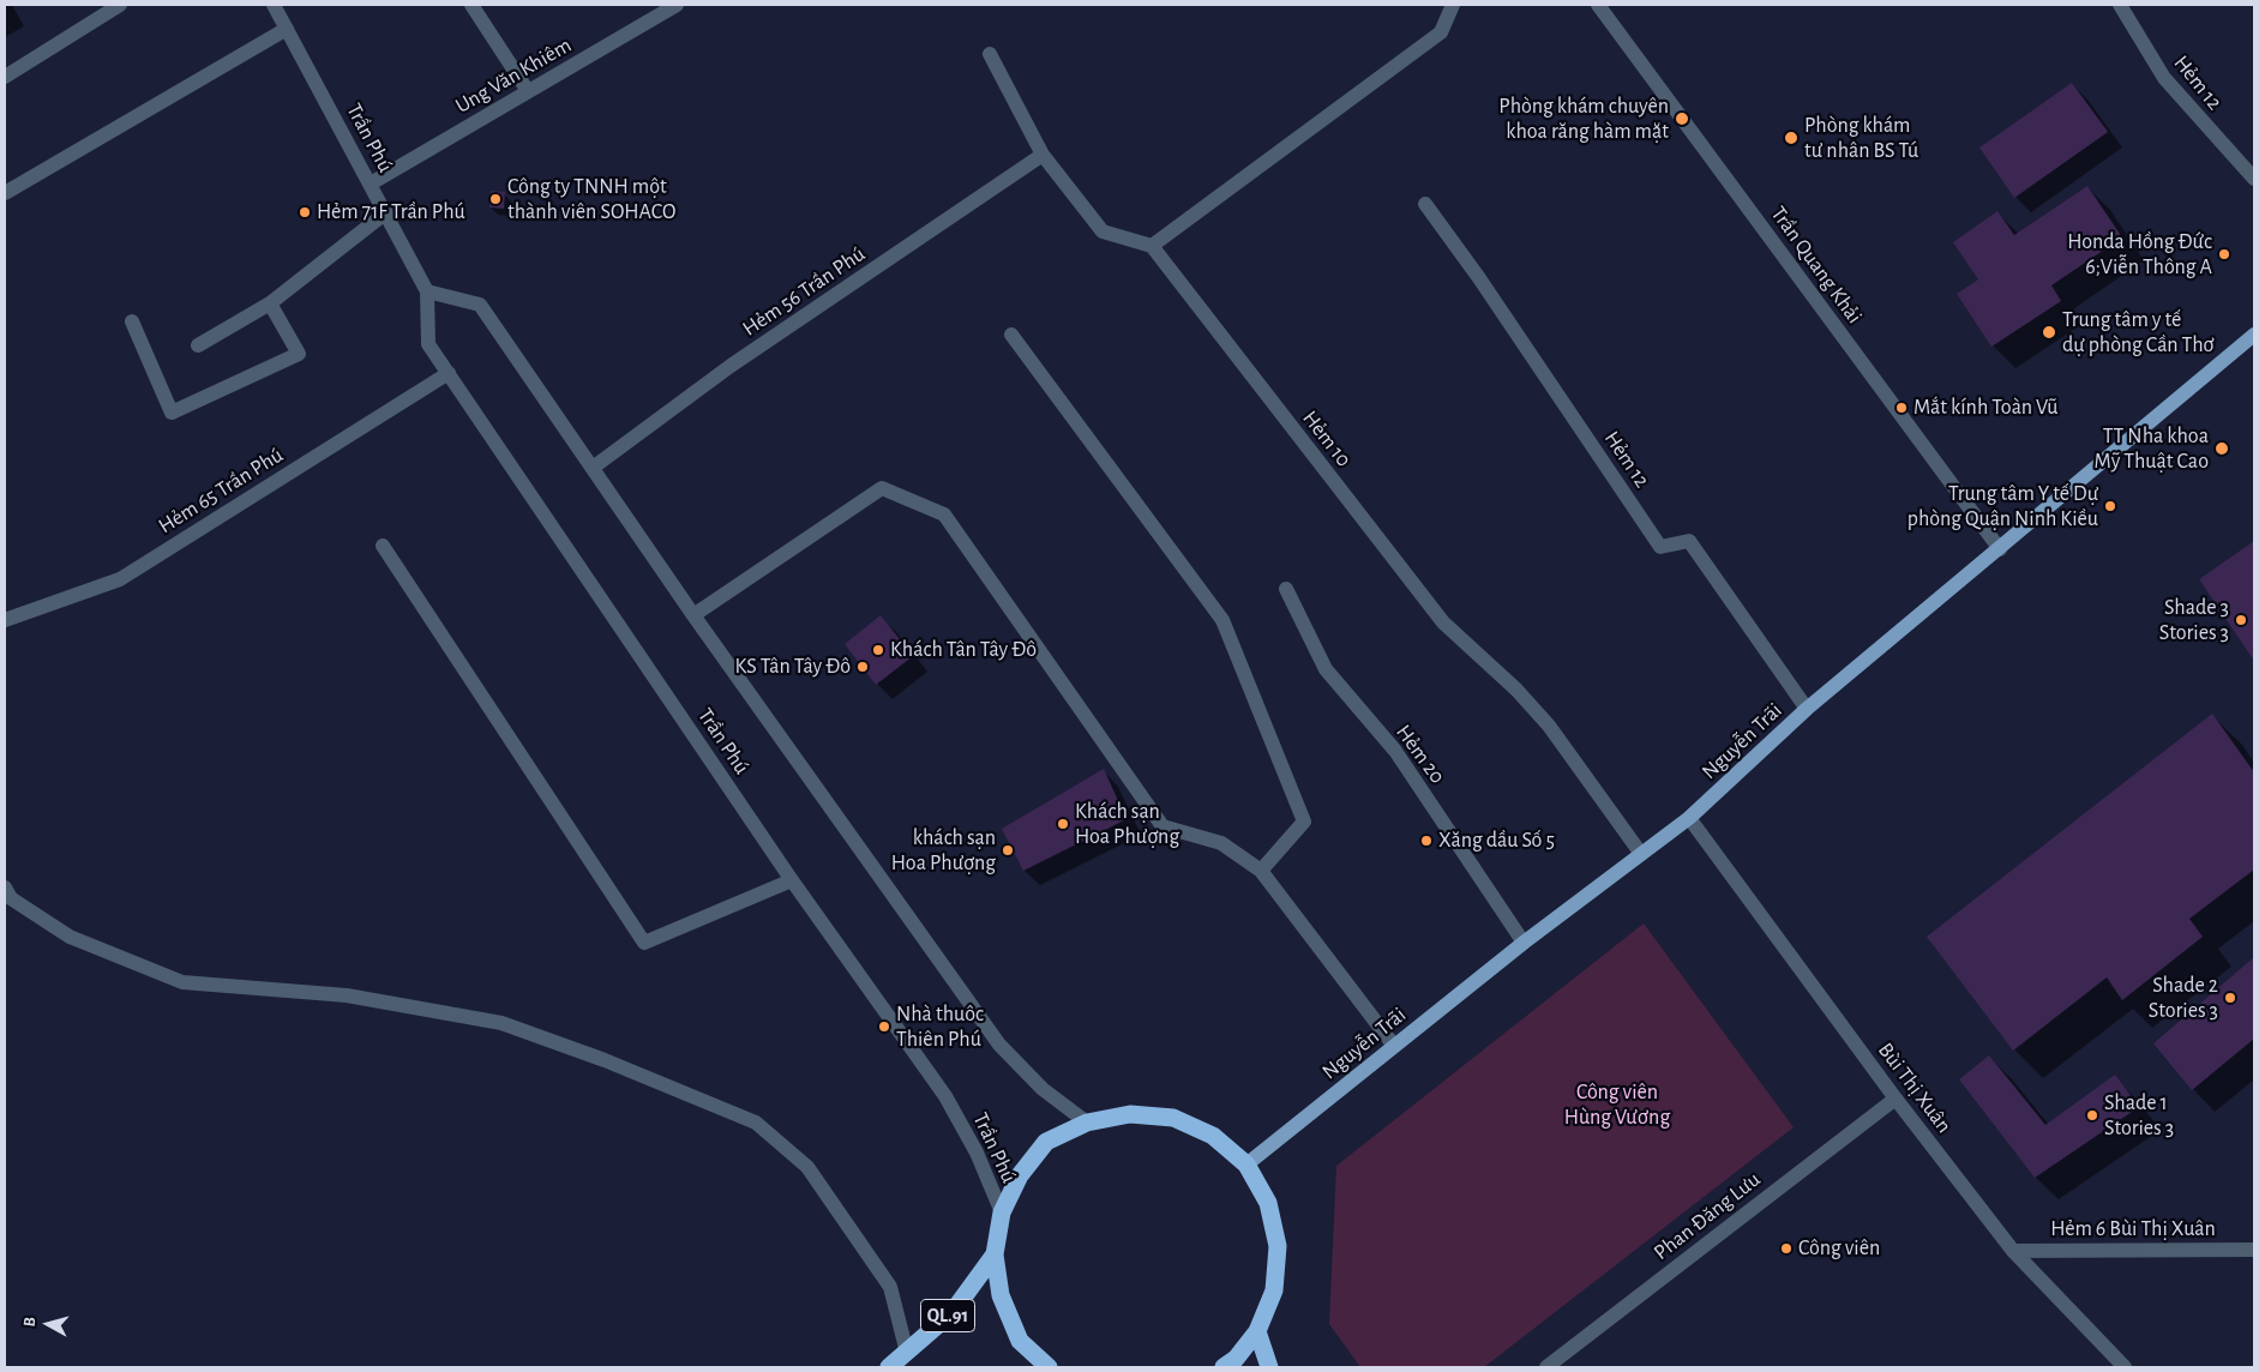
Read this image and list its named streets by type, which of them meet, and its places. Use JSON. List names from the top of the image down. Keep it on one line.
{"streets":{"highway":["QL.91"],"main road":["Nguyễn Trãi"],"street":["Ung Văn Khiêm","Hẻm 12","Trần Phú","Trần Quang Khải","Hẻm 56 Trần Phú","Hẻm 10","Hẻm 65 Trần Phú","Hẻm 20","Bùi Thị Xuân","Phan Đăng Lưu","Hẻm 6 Bùi Thị Xuân"]},"crossings":[["Ung Văn Khiêm","Trần Phú"],["Hẻm 12","Nguyễn Trãi"],["Trần Phú","Hẻm 65 Trần Phú"],["Trần Quang Khải","Nguyễn Trãi"],["Hẻm 10","Nguyễn Trãi"],["Nguyễn Trãi","Hẻm 20"],["Nguyễn Trãi","Bùi Thị Xuân"],["Bùi Thị Xuân","Phan Đăng Lưu"],["Bùi Thị Xuân","Hẻm 6 Bùi Thị Xuân"]],"parks":["Công viên Hùng Vương"],"places":["Phòng khám chuyên khoa răng hàm mặt","Phòng khám tư nhân BS Tú","Công ty TNNH một thành viên SOHACO","Hẻm 71F Trần Phú","Honda Hồng Đức 6;Viễn Thông A","Trung tâm y tế dự phòng Cần Thơ","Mắt kính Toàn Vũ","TT Nha khoa Mỹ Thuật Cao","Trung tâm Y tế Dự phòng Quận Ninh Kiều","Shade 3 Stories 3","Khách Tân Tây Đô","KS Tân Tây Đô","Khách sạn Hoa Phượng","Xăng dầu Số 5","khách sạn Hoa Phượng","Shade 2 Stories 3","Nhà thuôc Thiên Phú","Shade 1 Stories 3","Công viên"],"north":"left"}
